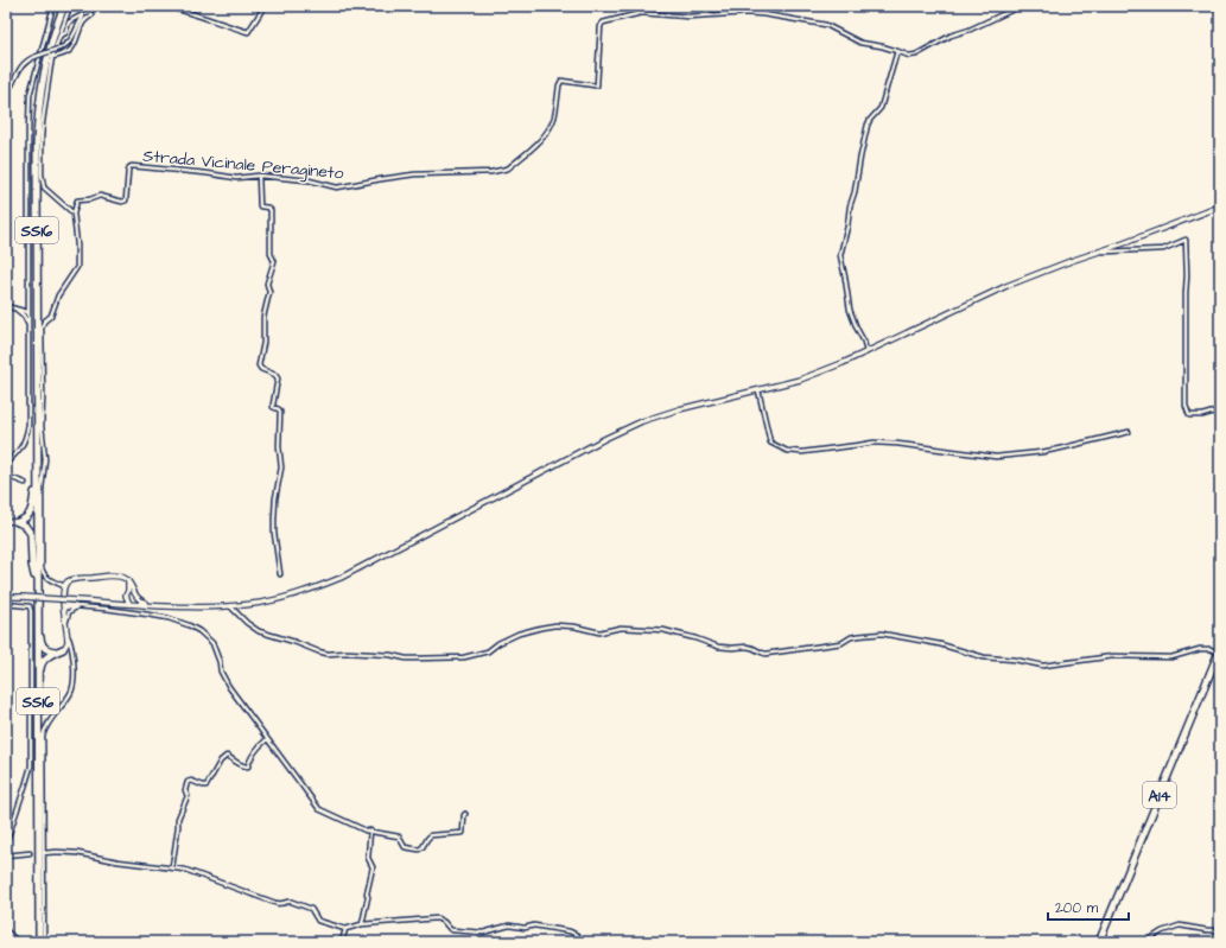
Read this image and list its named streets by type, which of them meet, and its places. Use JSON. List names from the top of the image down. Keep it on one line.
{"streets":{"highway":["SS16","A14"],"street":["Strada Vicinale Peragineto"]},"scale_bar":"200 m"}
